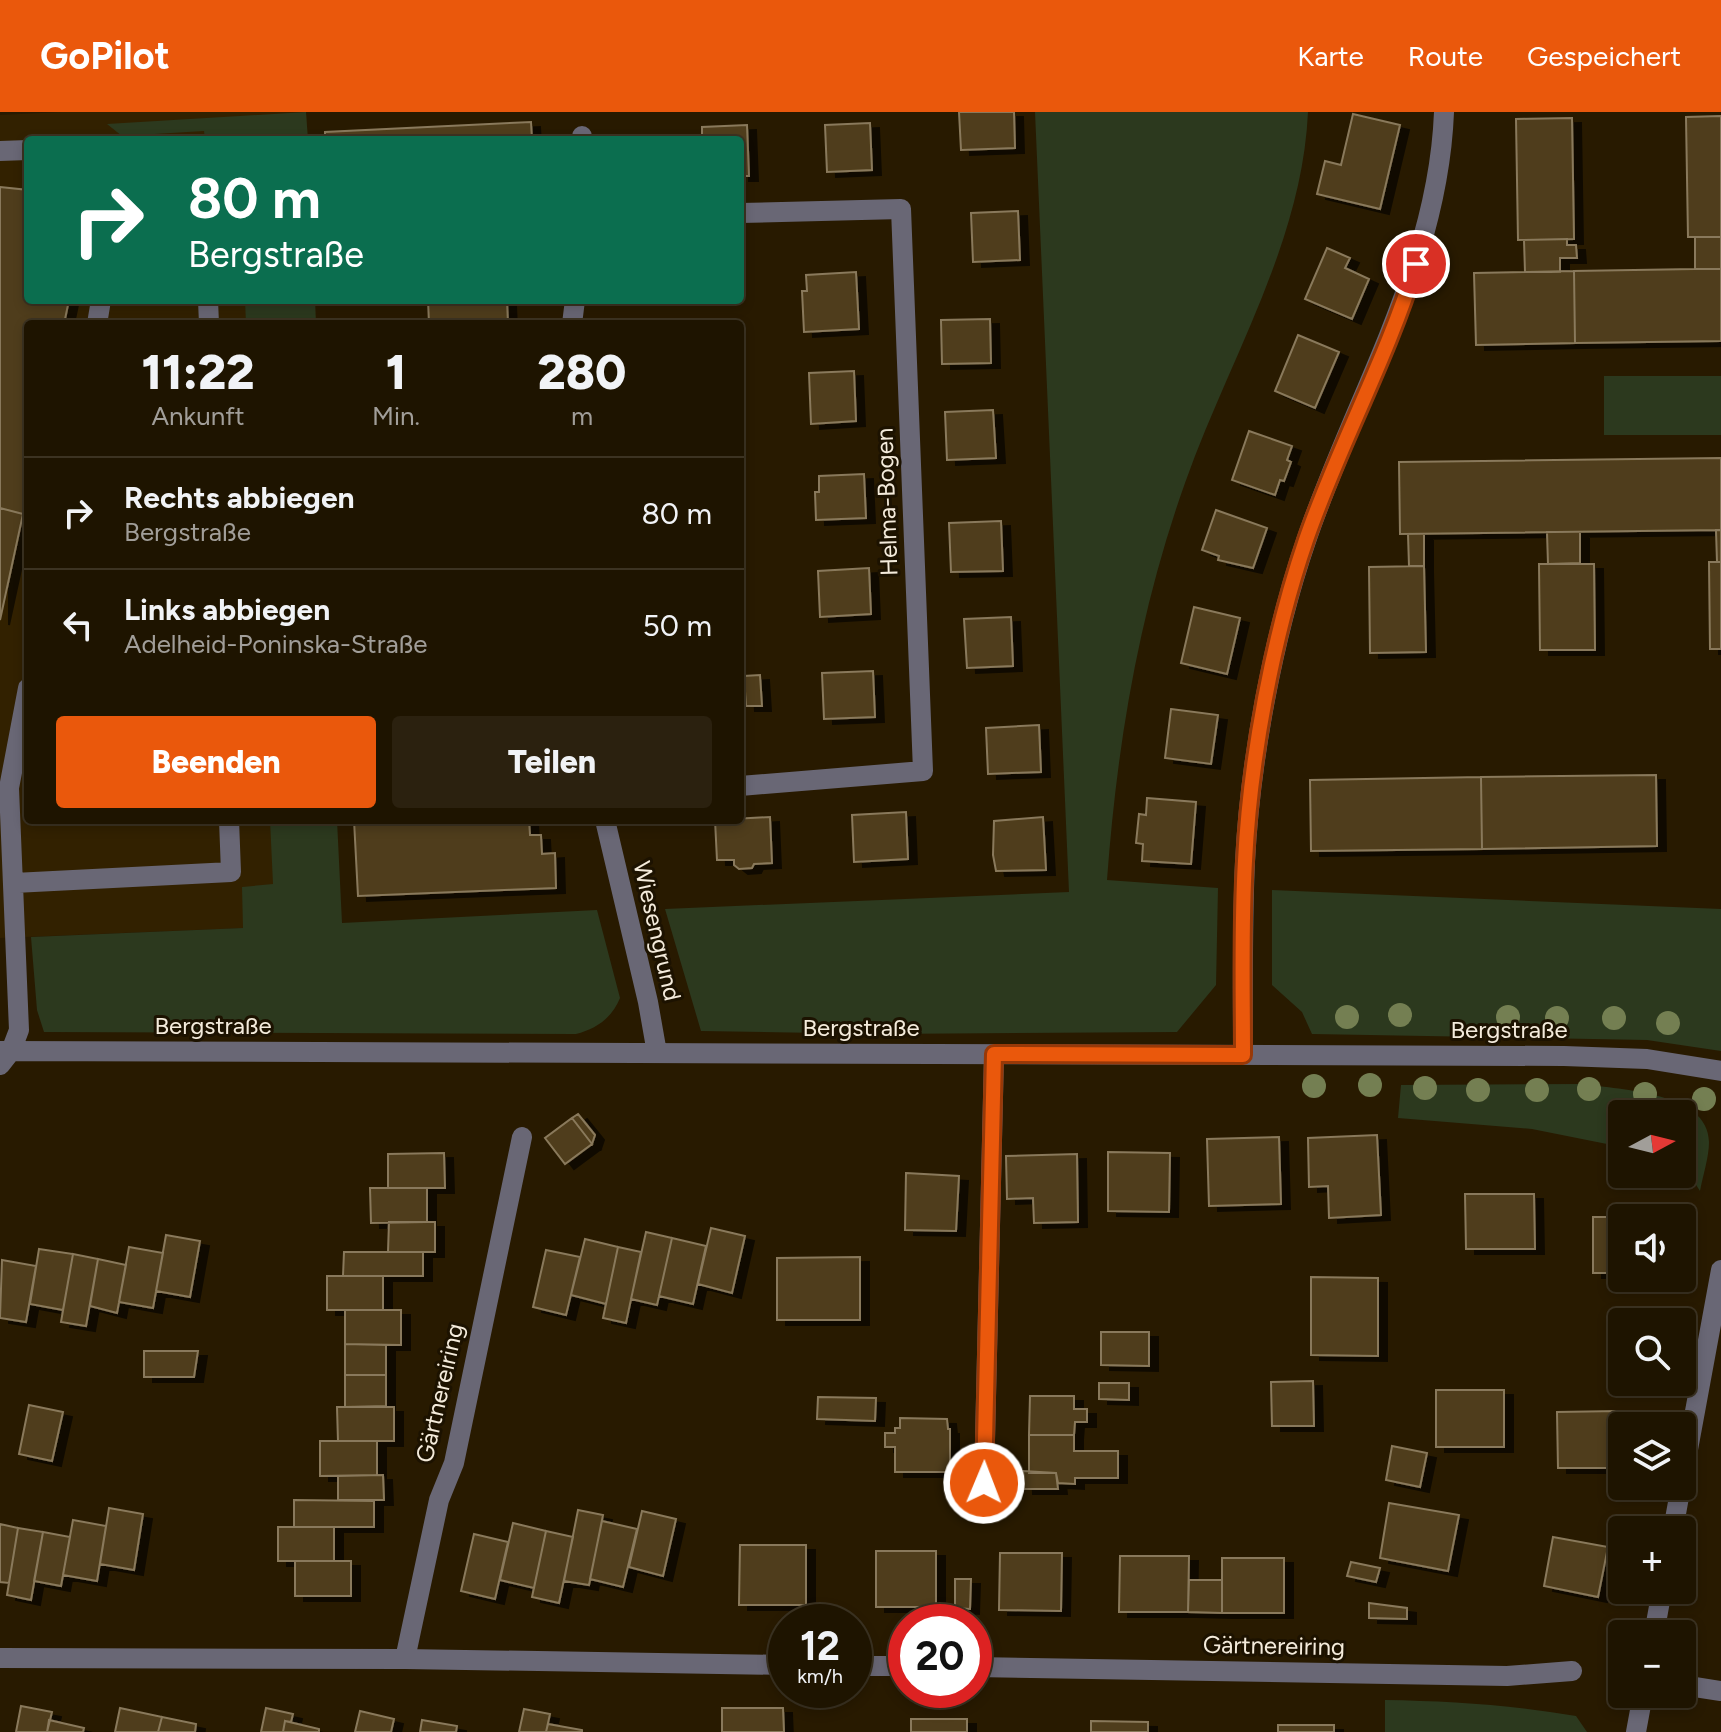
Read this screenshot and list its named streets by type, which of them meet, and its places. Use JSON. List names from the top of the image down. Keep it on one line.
{"streets":{"street":["Helma-Bogen","Wiesengrund","Bergstraße","Gärtnereiring"]},"crossings":[["Wiesengrund","Bergstraße"]],"north":"right","page":{"header":"GoPilot","nav":["Karte","Route","Gespeichert"],"turn":["80 m","Bergstraße"],"eta":["11:22","Ankunft","1","Min.","280","m"],"list":[{"name":"Rechts abbiegen","note":"Bergstraße","value":"80 m"},{"name":"Links abbiegen","note":"Adelheid-Poninska-Straße","value":"50 m"}],"buttons":["Beenden","Teilen"],"map_buttons":["+","−"],"speed":"12 km/h","limit":"20"}}
